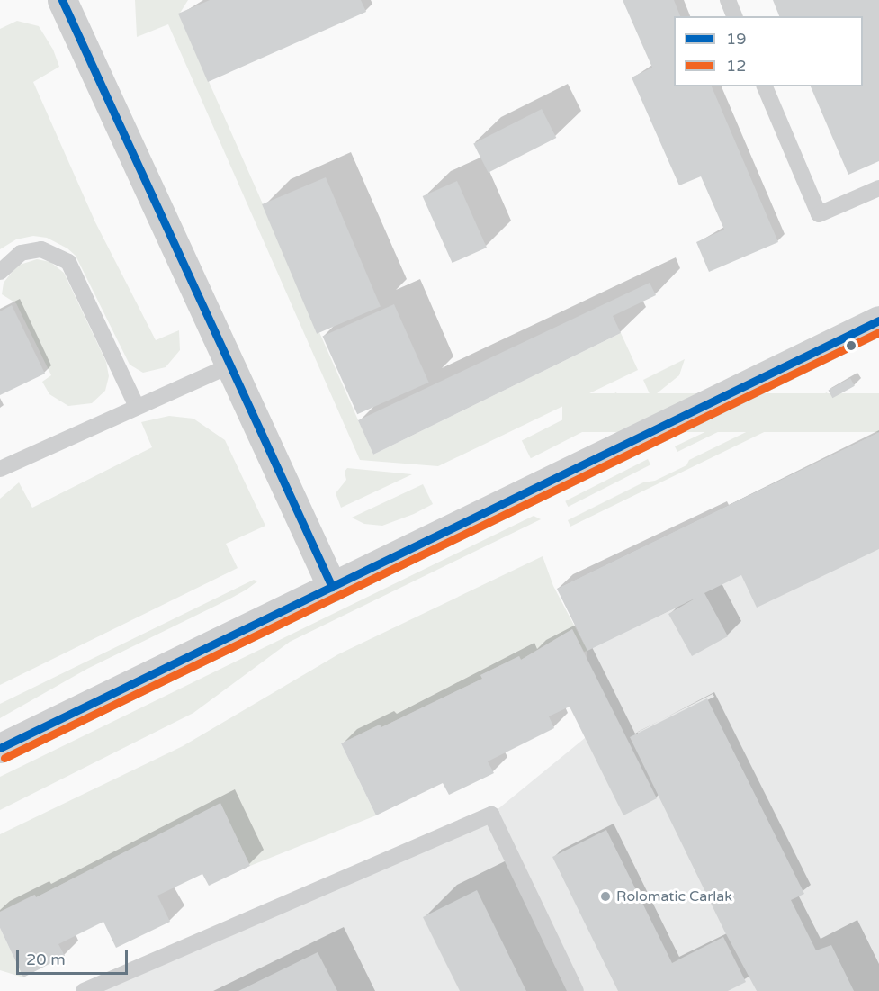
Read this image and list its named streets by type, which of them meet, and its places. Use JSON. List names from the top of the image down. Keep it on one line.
{"places":["Rolomatic Carlak"],"lines":["transit line 19","transit line 12"],"legend":["19","12"],"scale_bar":"20 m"}
